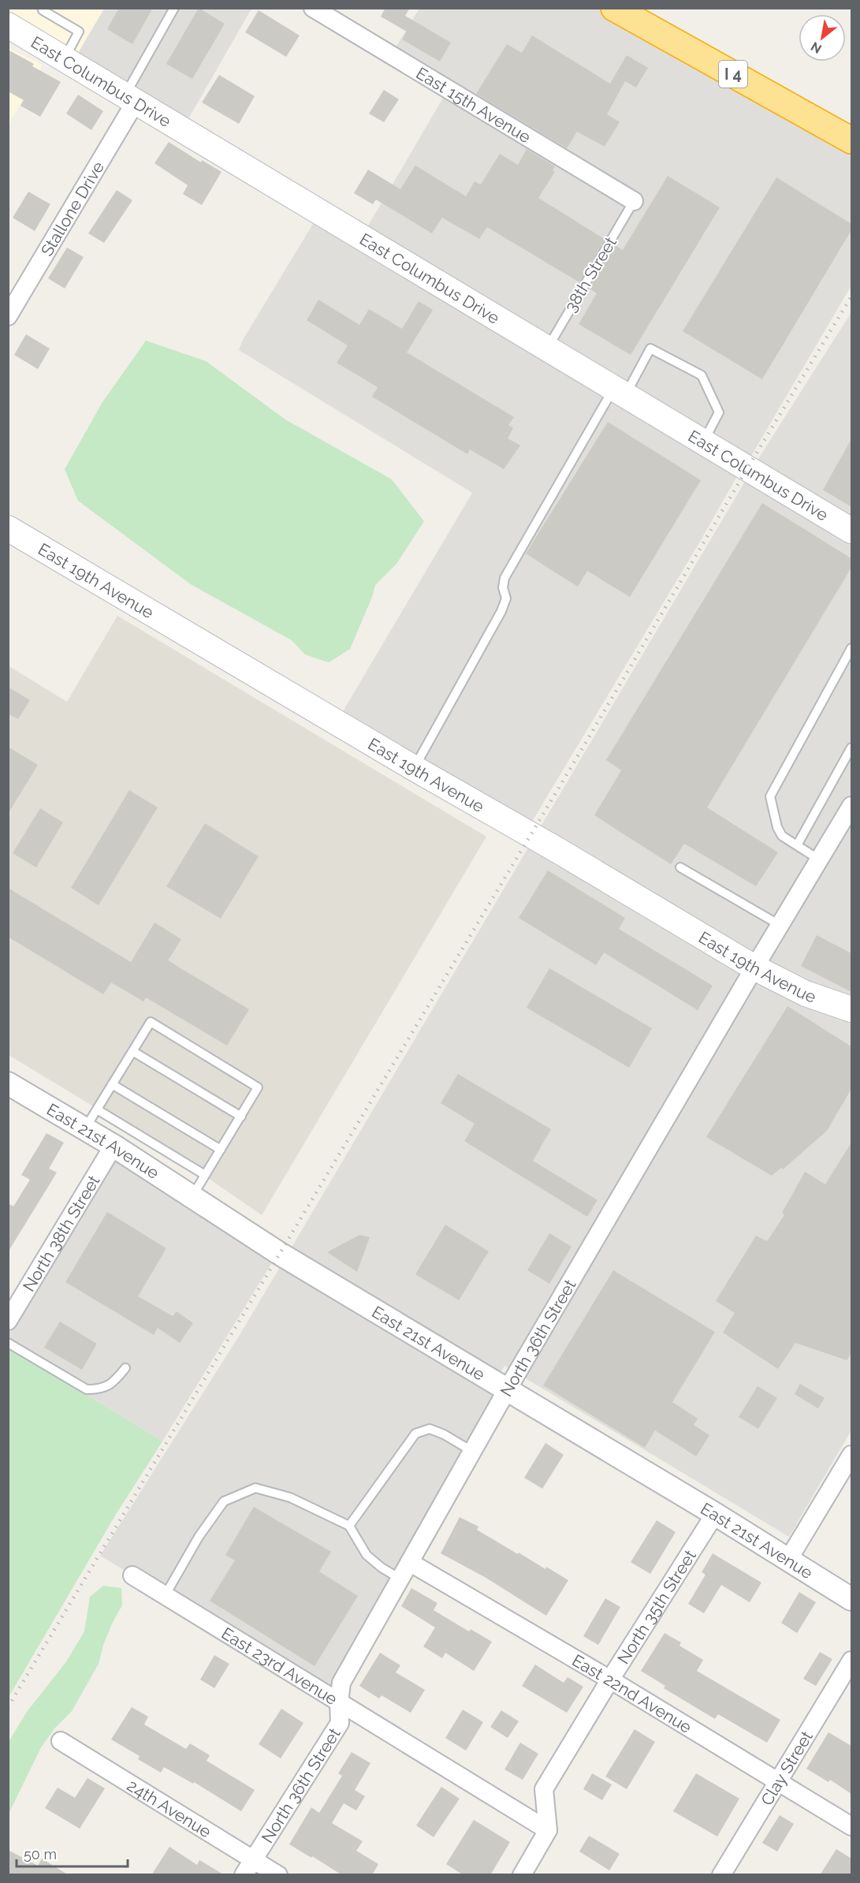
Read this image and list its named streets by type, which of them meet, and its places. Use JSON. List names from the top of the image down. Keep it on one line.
{"streets":{"highway":["I 4"],"main road":["East Columbus Drive","East 19th Avenue"],"street":["East 15th Avenue","Stallone Drive","East 21st Avenue","North 38th Street","North 36th Street","North 35th Street","East 23rd Avenue","East 22nd Avenue","Clay Street","24th Avenue"],"lane":["38th Street"]},"crossings":[["East Columbus Drive","Stallone Drive"],["East Columbus Drive","38th Street"],["East 15th Avenue","38th Street"],["East 19th Avenue","North 36th Street"],["East 21st Avenue","North 38th Street"],["East 21st Avenue","North 36th Street"],["East 21st Avenue","North 35th Street"],["North 36th Street","East 23rd Avenue"],["North 36th Street","East 22nd Avenue"],["North 36th Street","24th Avenue"],["North 35th Street","East 23rd Avenue"],["North 35th Street","East 22nd Avenue"],["East 22nd Avenue","Clay Street"]],"scale_bar":"50 m","north":"bottom left"}
